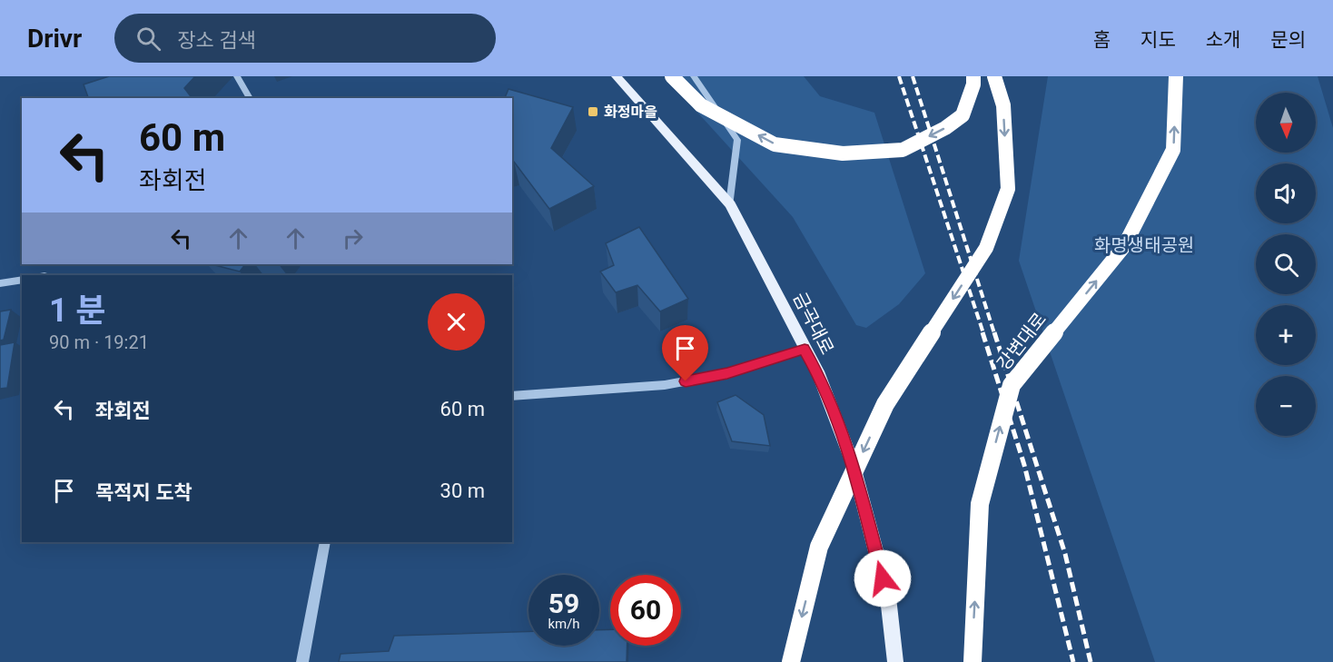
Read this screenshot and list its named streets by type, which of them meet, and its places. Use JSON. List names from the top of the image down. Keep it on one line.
{"streets":{"highway":["강변대로"],"main road":["금곡대로"]},"parks":["화명생태공원"],"places":{"transit":["화정마을"]},"north":"bottom","page":{"header":"Drivr","search":"장소 검색","nav":["홈","지도","소개","문의"],"map_buttons":["+","−"],"turn":["60 m","좌회전"],"heading":["1 분","90 m · 19:21"],"list":[{"name":"좌회전","value":"60 m"},{"name":"목적지 도착","value":"30 m"}],"speed":"59 km/h","limit":"60"}}
